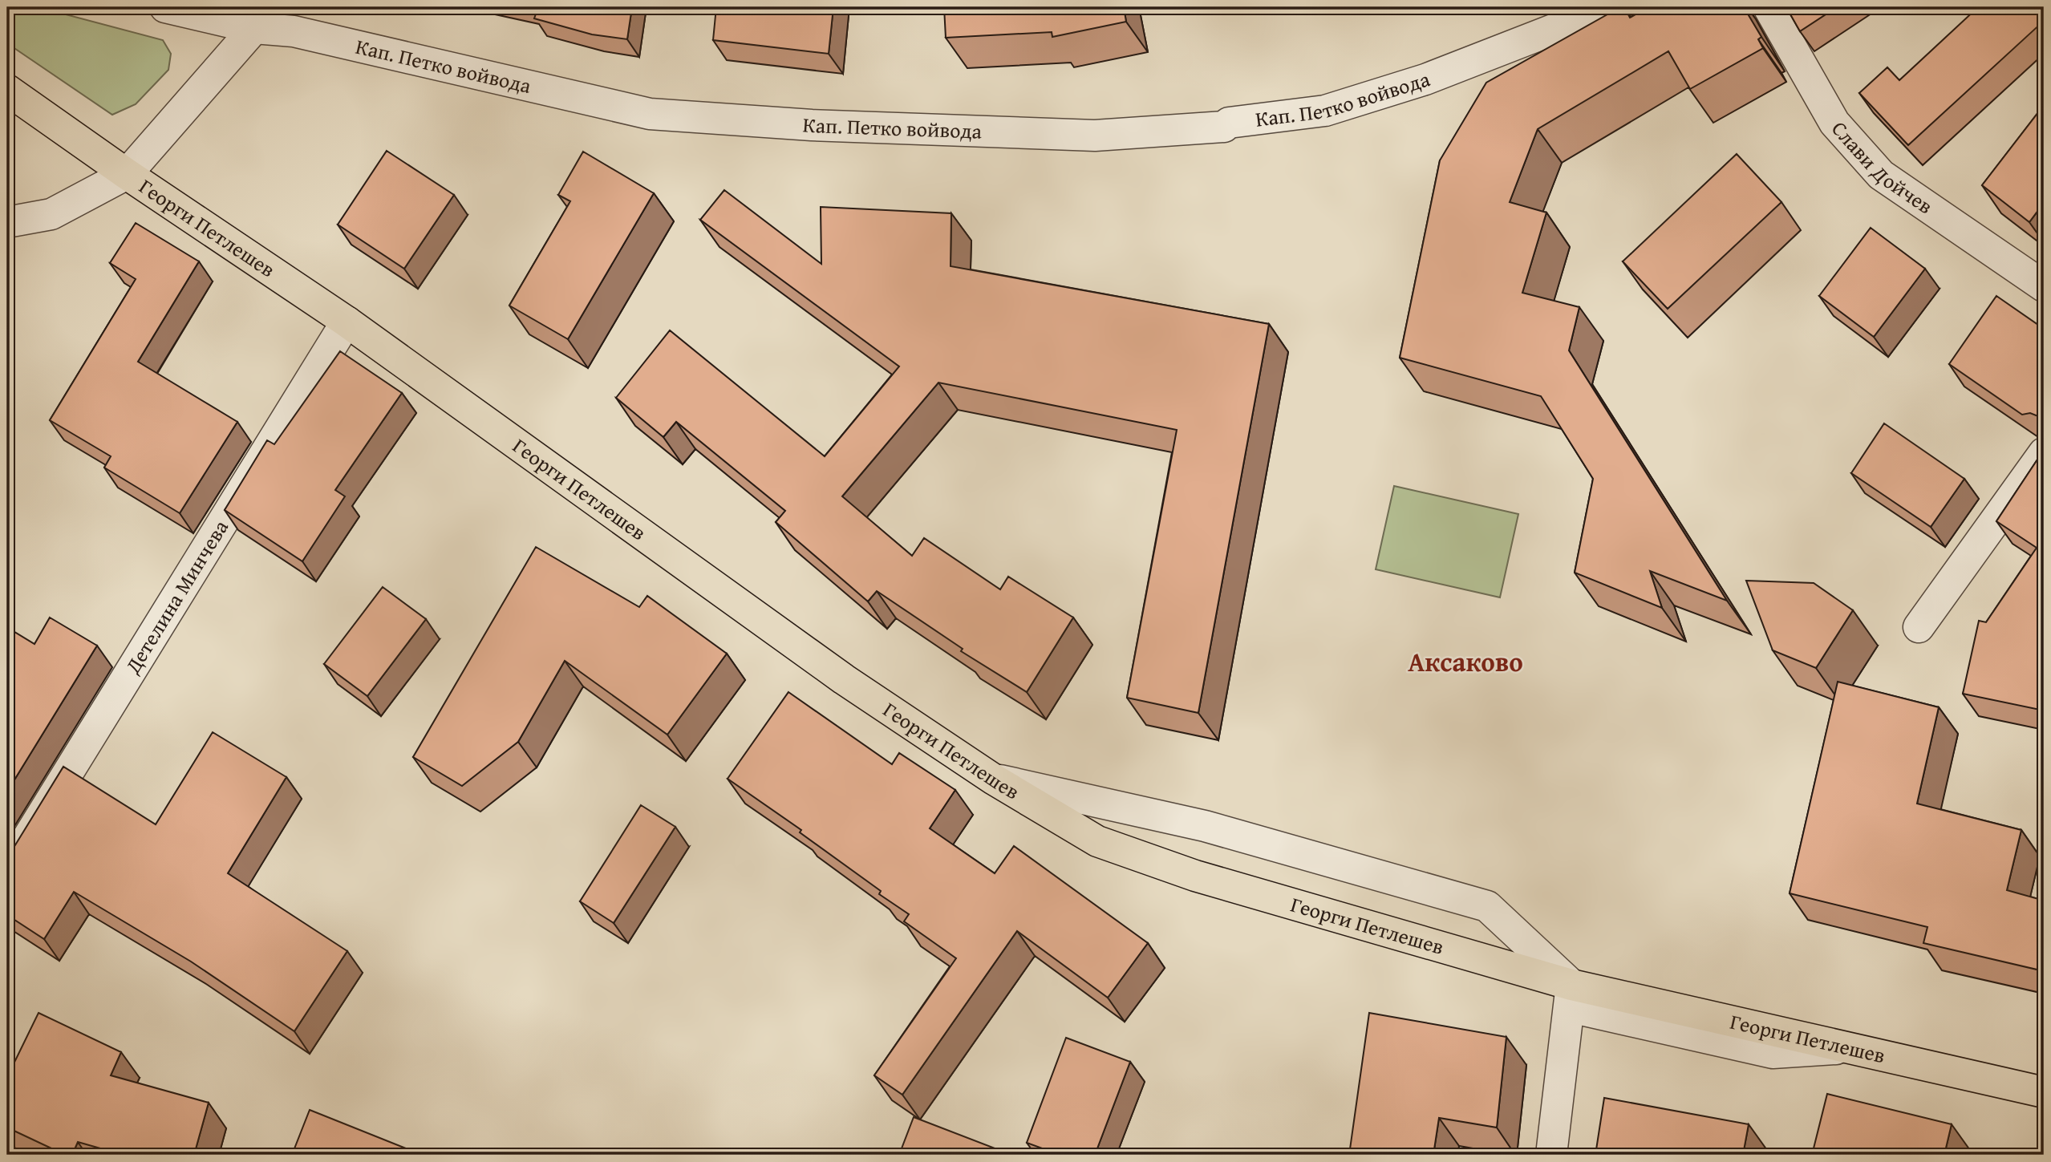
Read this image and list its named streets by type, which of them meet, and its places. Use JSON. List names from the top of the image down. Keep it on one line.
{"streets":{"main road":["Георги Петлешев"],"street":["Кап. Петко войвода","Слави Дойчев","Детелина Минчева"]},"crossings":[["Георги Петлешев","Детелина Минчева"]],"districts":["Аксаково"]}
